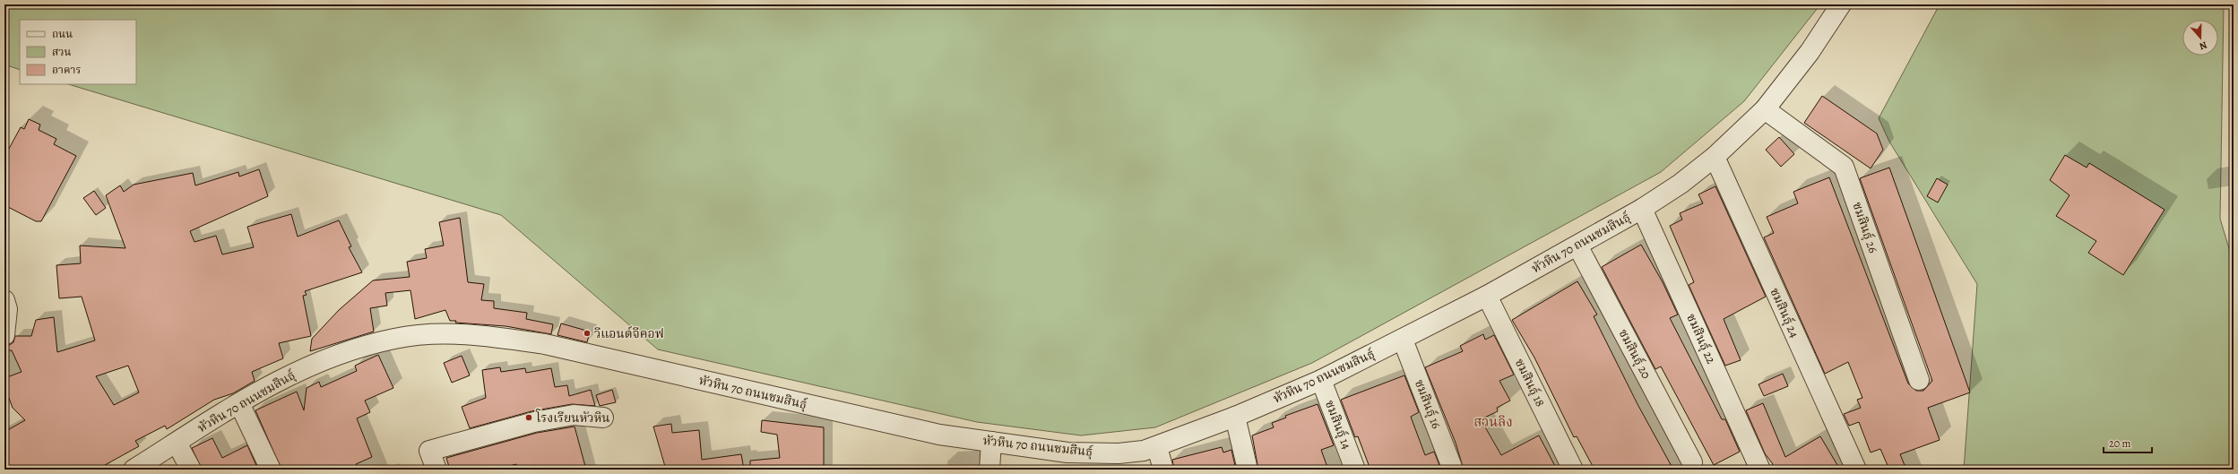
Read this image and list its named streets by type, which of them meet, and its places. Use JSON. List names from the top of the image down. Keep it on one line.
{"streets":{"street":["ชมสินธุ์ 26","หัวหิน 70 ถนนชมสินธุ์","ชมสินธุ์ 24","ชมสินธุ์ 22","ชมสินธุ์ 20","ชมสินธุ์ 18","ชมสินธุ์ 16","ชมสินธุ์ 14"]},"crossings":[["ชมสินธุ์ 26","หัวหิน 70 ถนนชมสินธุ์"],["หัวหิน 70 ถนนชมสินธุ์","ชมสินธุ์ 24"],["หัวหิน 70 ถนนชมสินธุ์","ชมสินธุ์ 22"],["หัวหิน 70 ถนนชมสินธุ์","ชมสินธุ์ 20"],["หัวหิน 70 ถนนชมสินธุ์","ชมสินธุ์ 18"],["หัวหิน 70 ถนนชมสินธุ์","ชมสินธุ์ 16"],["หัวหิน 70 ถนนชมสินธุ์","ชมสินธุ์ 14"]],"districts":["สวนลิง"],"places":["วีแอนด์จีคอฟ","โรงเรียนหัวหิน"],"legend":["ถนน","สวน","อาคาร"],"scale_bar":"20 m","north":"bottom"}
